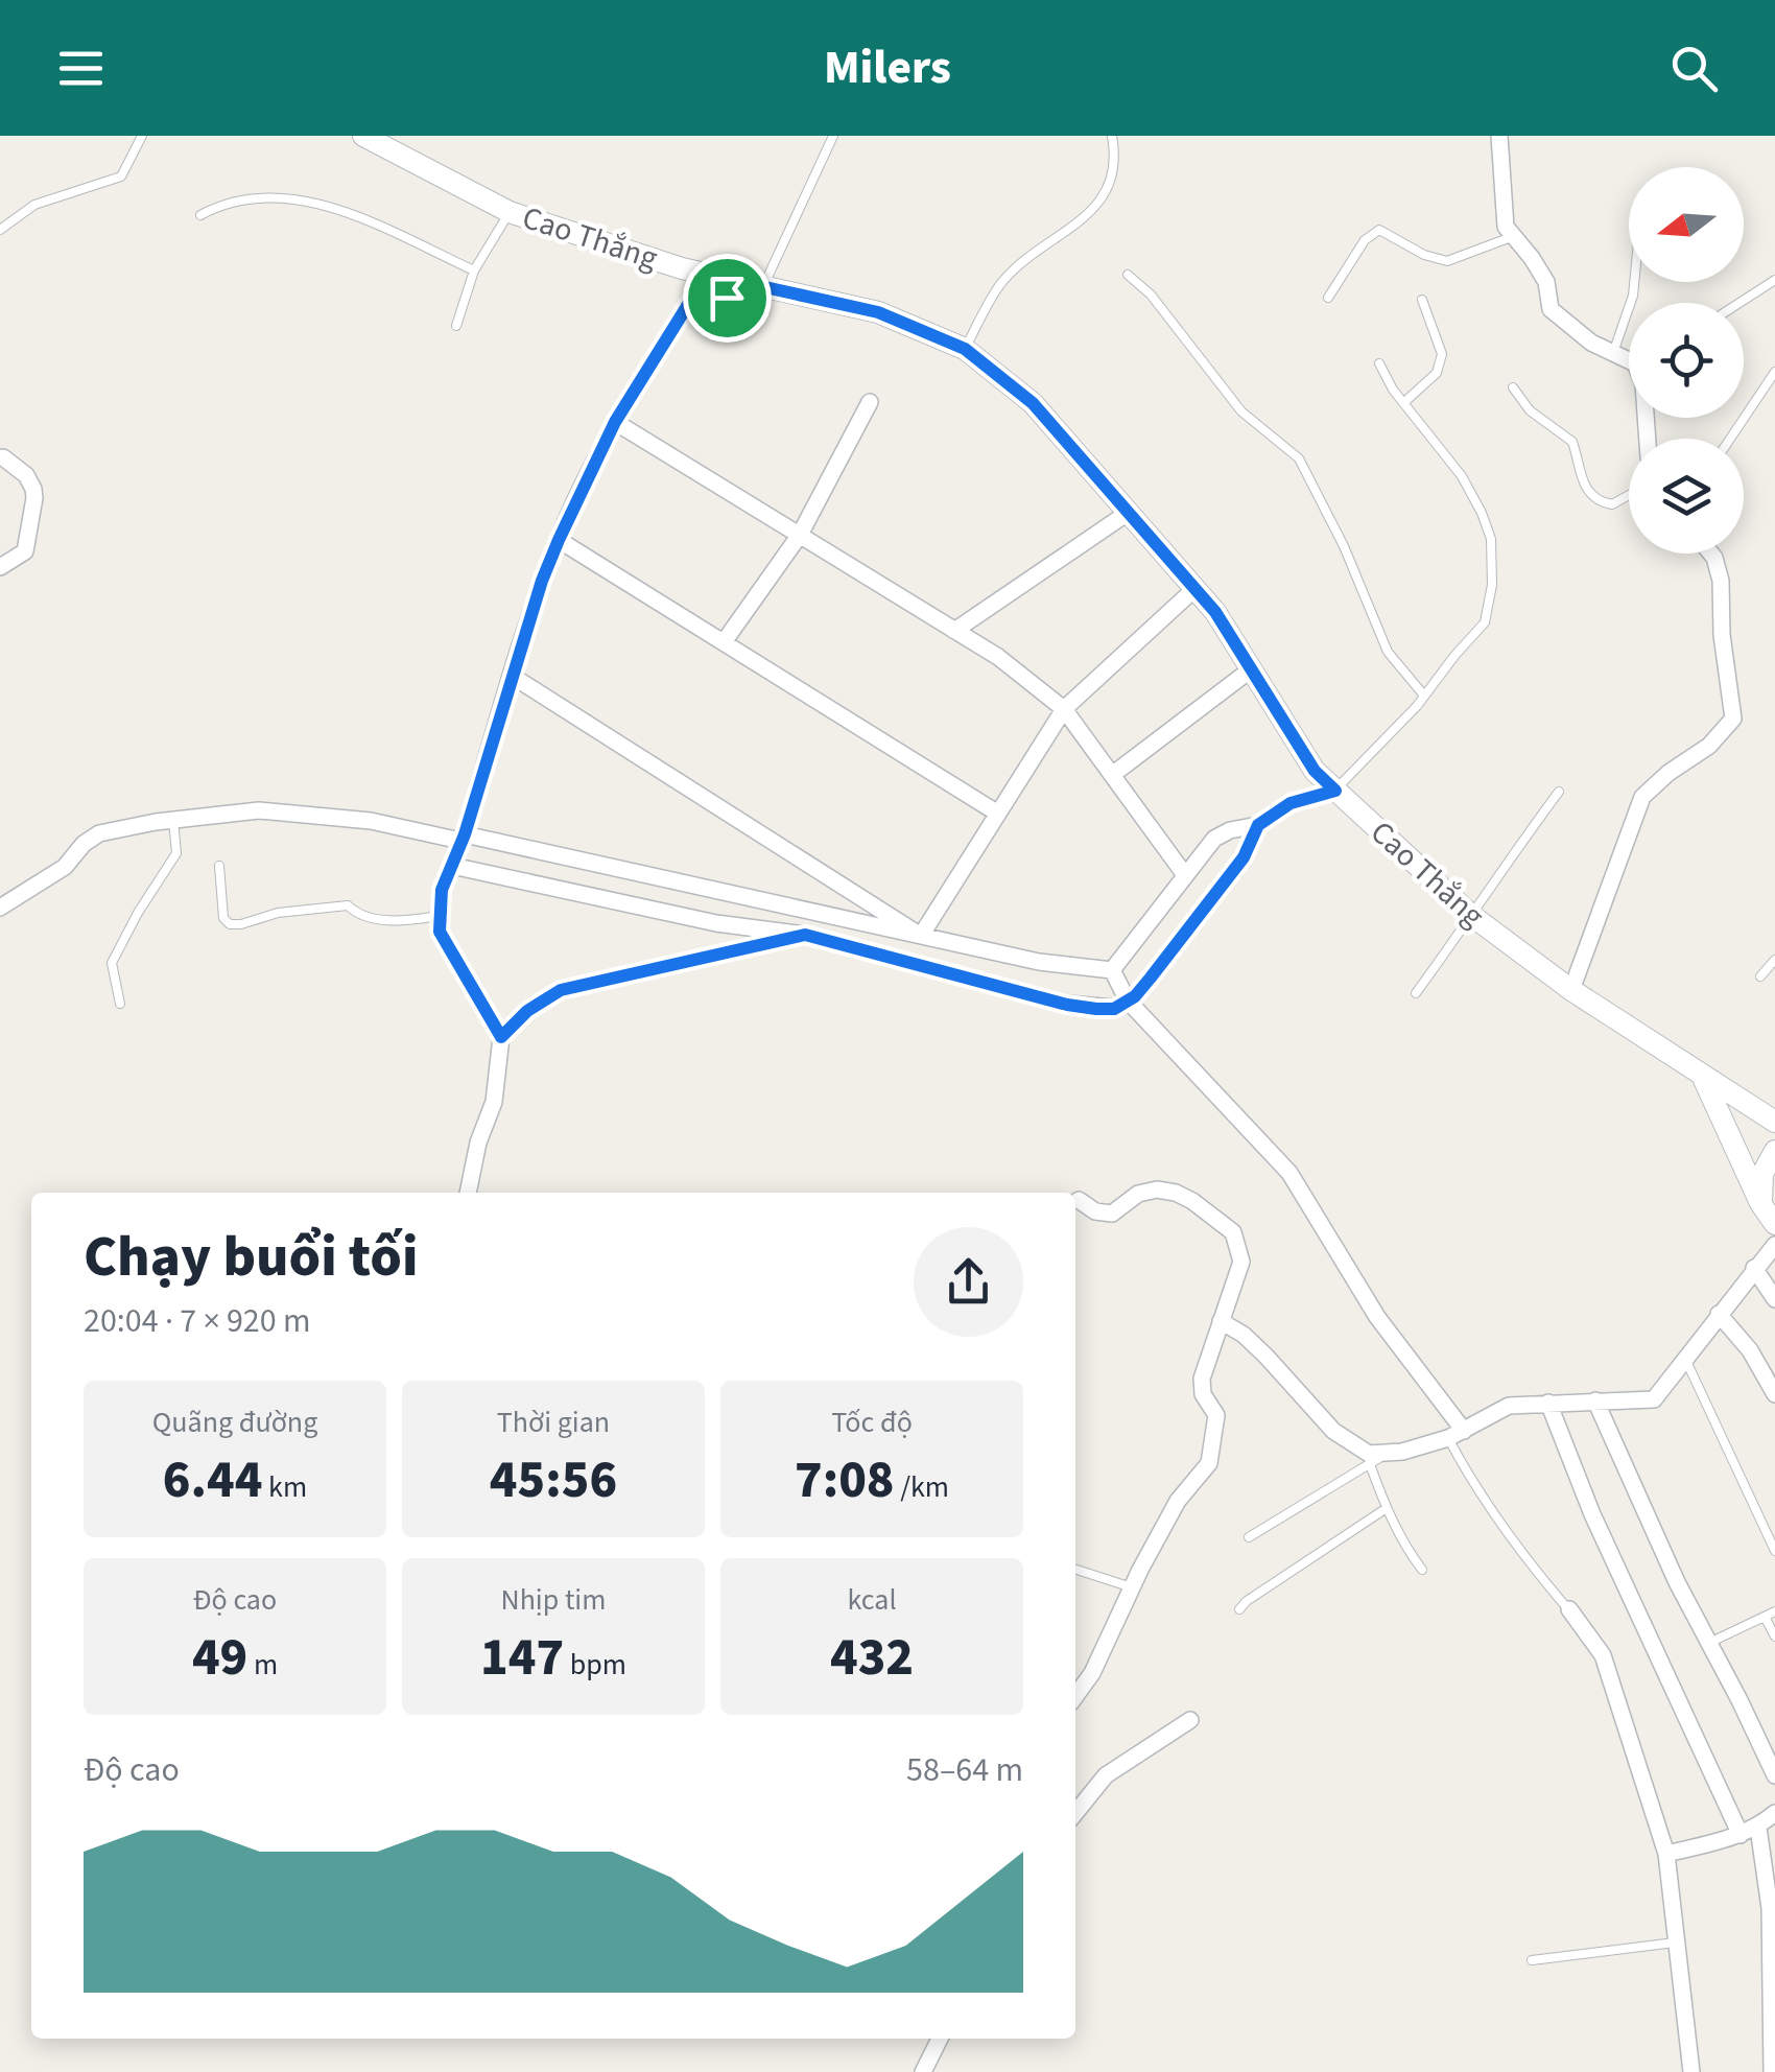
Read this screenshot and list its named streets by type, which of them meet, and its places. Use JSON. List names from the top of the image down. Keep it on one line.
{"streets":{"main road":["Cao Thắng"]},"north":"left","page":{"header":"Milers","heading":["Chạy buổi tối","20:04 · 7 × 920 m"],"stats":[["Quãng đường","6.44 km"],["Thời gian","45:56"],["Tốc độ","7:08 /km"],["Độ cao","49 m"],["Nhịp tim","147 bpm"],["kcal","432"]],"chart":["Độ cao","58–64 m"]}}
